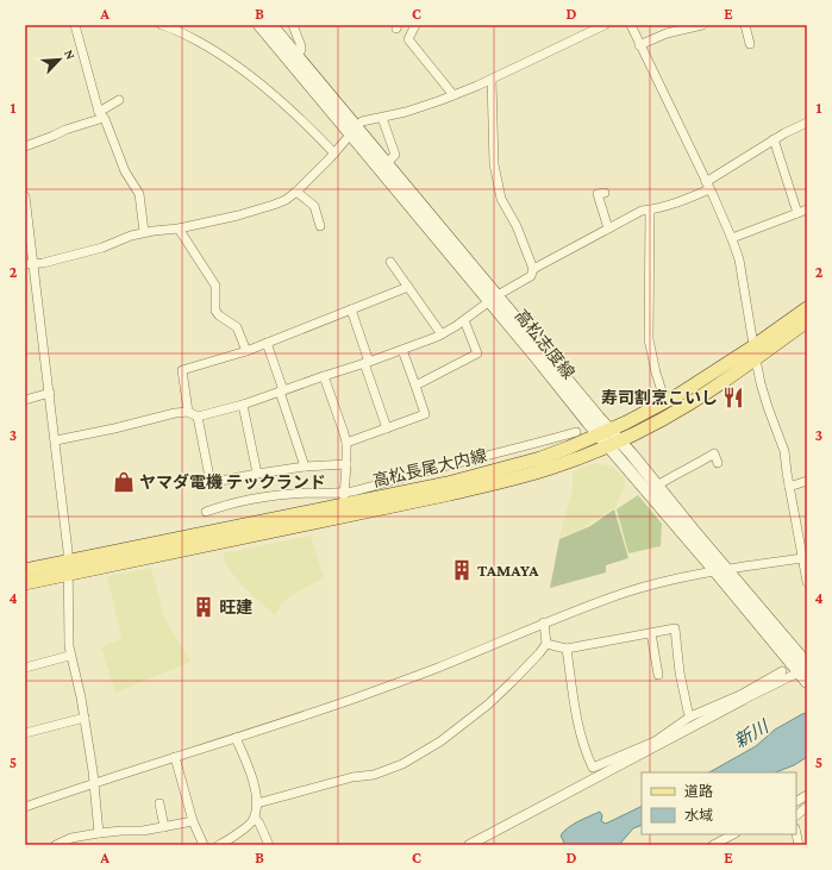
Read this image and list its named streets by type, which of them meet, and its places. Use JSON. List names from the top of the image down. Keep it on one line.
{"streets":{"main road":["高松志度線","高松長尾大内線"]},"crossings":[["高松志度線","高松長尾大内線"]],"water":["新川"],"places":{"restaurant":["寿司割烹こいし"],"shop":["ヤマダ電機 テックランド"],"building":["TAMAYA","旺建"]},"legend":["道路","水域"],"north":"top right","grid":{"columns":["A","B","C","D","E"],"rows":["1","2","3","4","5"]}}
